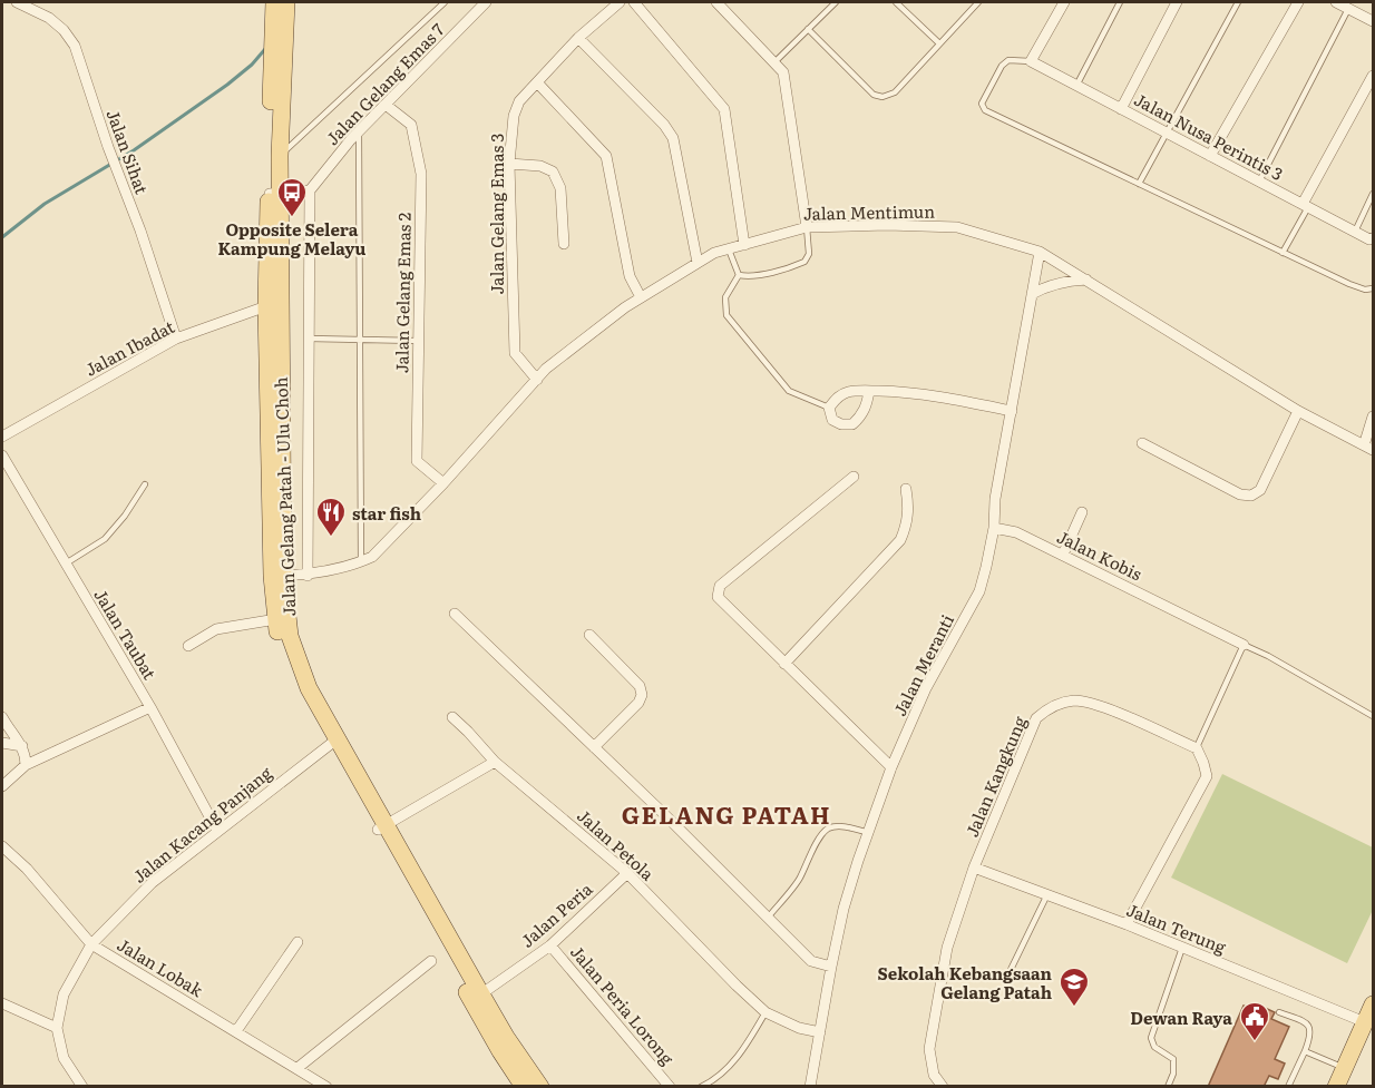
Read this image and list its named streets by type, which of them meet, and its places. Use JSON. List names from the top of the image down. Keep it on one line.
{"streets":{"main road":["Jalan Gelang Patah - Ulu Choh"],"street":["Jalan Gelang Emas 7","Jalan Nusa Perintis 3","Jalan Sihat","Jalan Mentimun","Jalan Gelang Emas 3","Jalan Gelang Emas 2","Jalan Ibadat","Jalan Kobis","Jalan Taubat","Jalan Meranti","Jalan Kangkung","Jalan Kacang Panjang","Jalan Petola","Jalan Peria","Jalan Terung","Jalan Lobak","Jalan Peria Lorong"]},"crossings":[["Jalan Gelang Emas 7","Jalan Gelang Emas 2"],["Jalan Sihat","Jalan Ibadat"],["Jalan Mentimun","Jalan Gelang Emas 3"],["Jalan Mentimun","Jalan Gelang Emas 2"],["Jalan Mentimun","Jalan Gelang Patah - Ulu Choh"],["Jalan Mentimun","Jalan Meranti"],["Jalan Ibadat","Jalan Gelang Patah - Ulu Choh"],["Jalan Gelang Patah - Ulu Choh","Jalan Kacang Panjang"],["Jalan Gelang Patah - Ulu Choh","Jalan Peria"],["Jalan Kobis","Jalan Meranti"],["Jalan Taubat","Jalan Kacang Panjang"],["Jalan Meranti","Jalan Petola"],["Jalan Kangkung","Jalan Terung"],["Jalan Kacang Panjang","Jalan Lobak"],["Jalan Petola","Jalan Peria"],["Jalan Peria","Jalan Peria Lorong"]],"districts":["GELANG PATAH"],"places":{"bus stop":["Opposite Selera Kampung Melayu"],"restaurant":["star fish"],"school or university":["Sekolah Kebangsaan Gelang Patah"],"public building":["Dewan Raya"]}}
